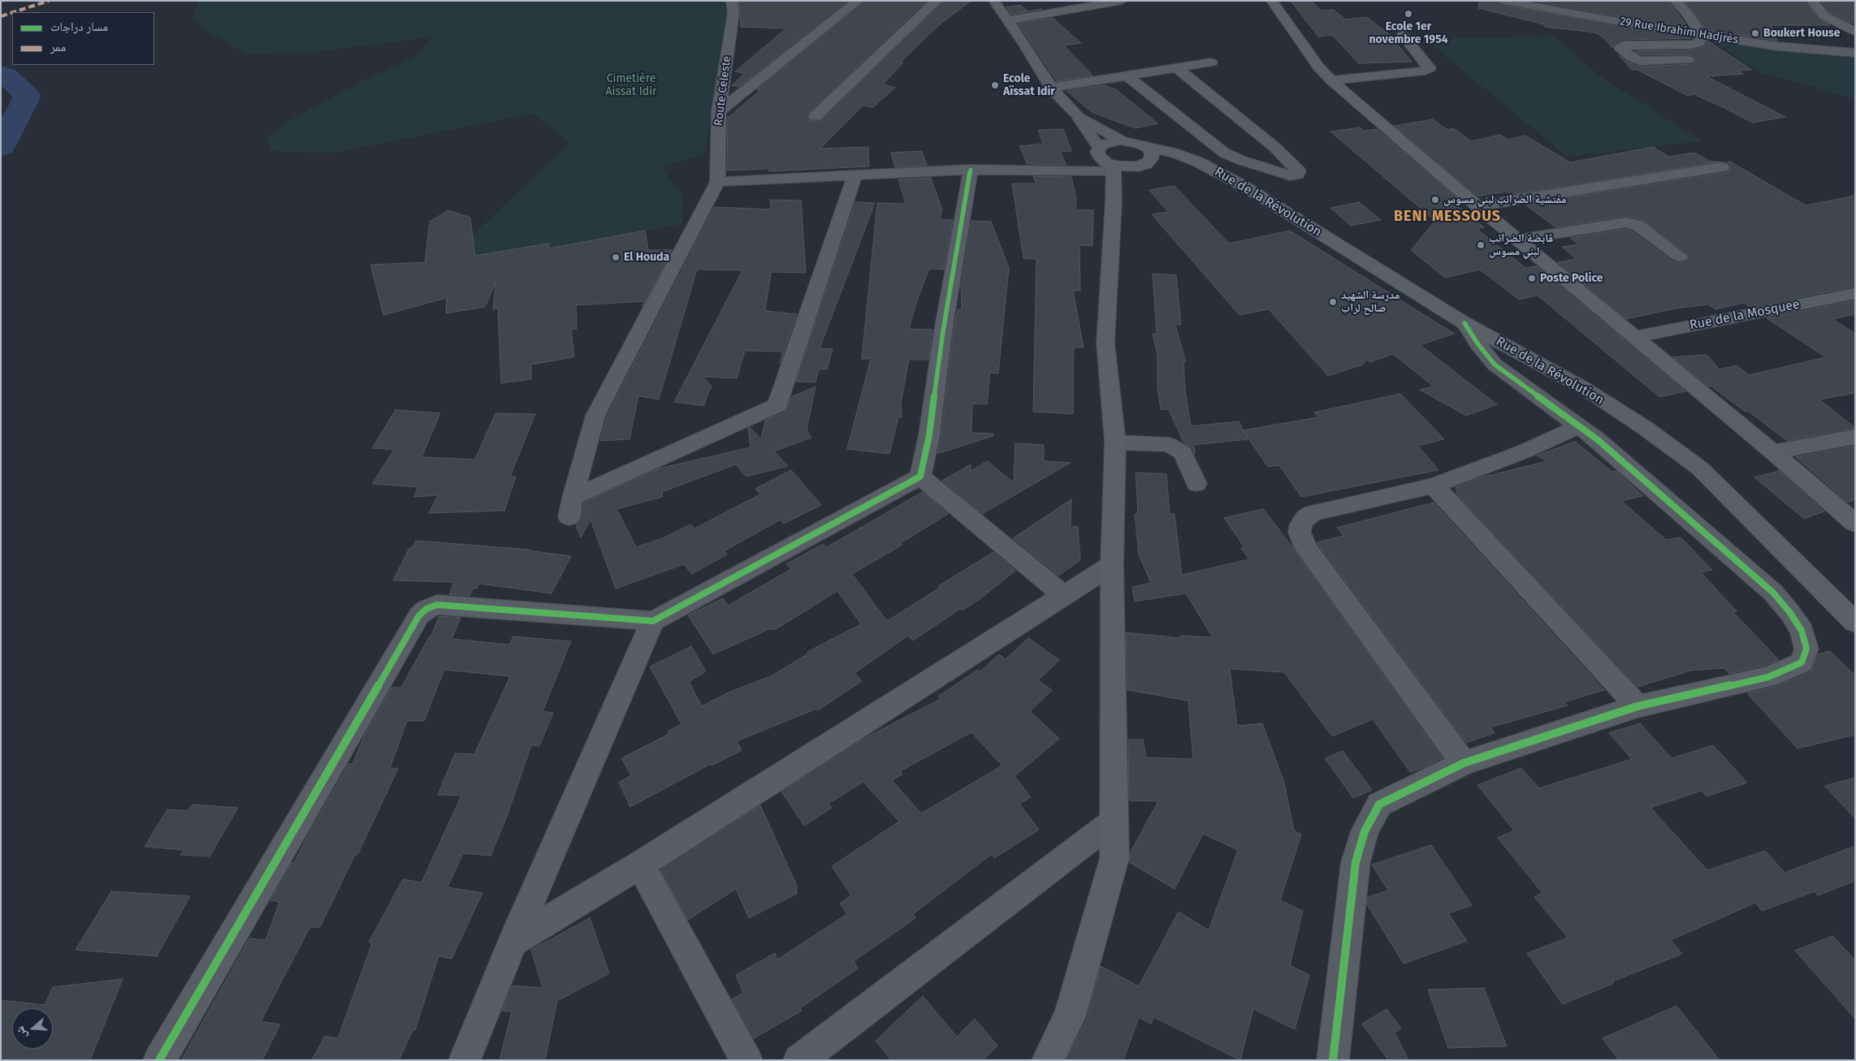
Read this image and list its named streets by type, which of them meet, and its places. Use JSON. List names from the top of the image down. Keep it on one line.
{"streets":{"main road":["29 Rue Ibrahim Hadjrès","Rue de la Révolution"],"street":["Route Celeste","Rue de la Mosquee"]},"districts":["BENI MESSOUS"],"parks":["Cimetière Aissat Idir"],"places":["Ecole 1er novembre 1954","Boukert House","Ecole Aïssat Idir","مفتشية الضرائب لبني مسوس","قابضة الضرائب لبني مسوس","El Houda","Poste Police","مدرسة الشهيد صالح لراب"],"legend":["مسار دراجات","ممر"],"north":"left"}
